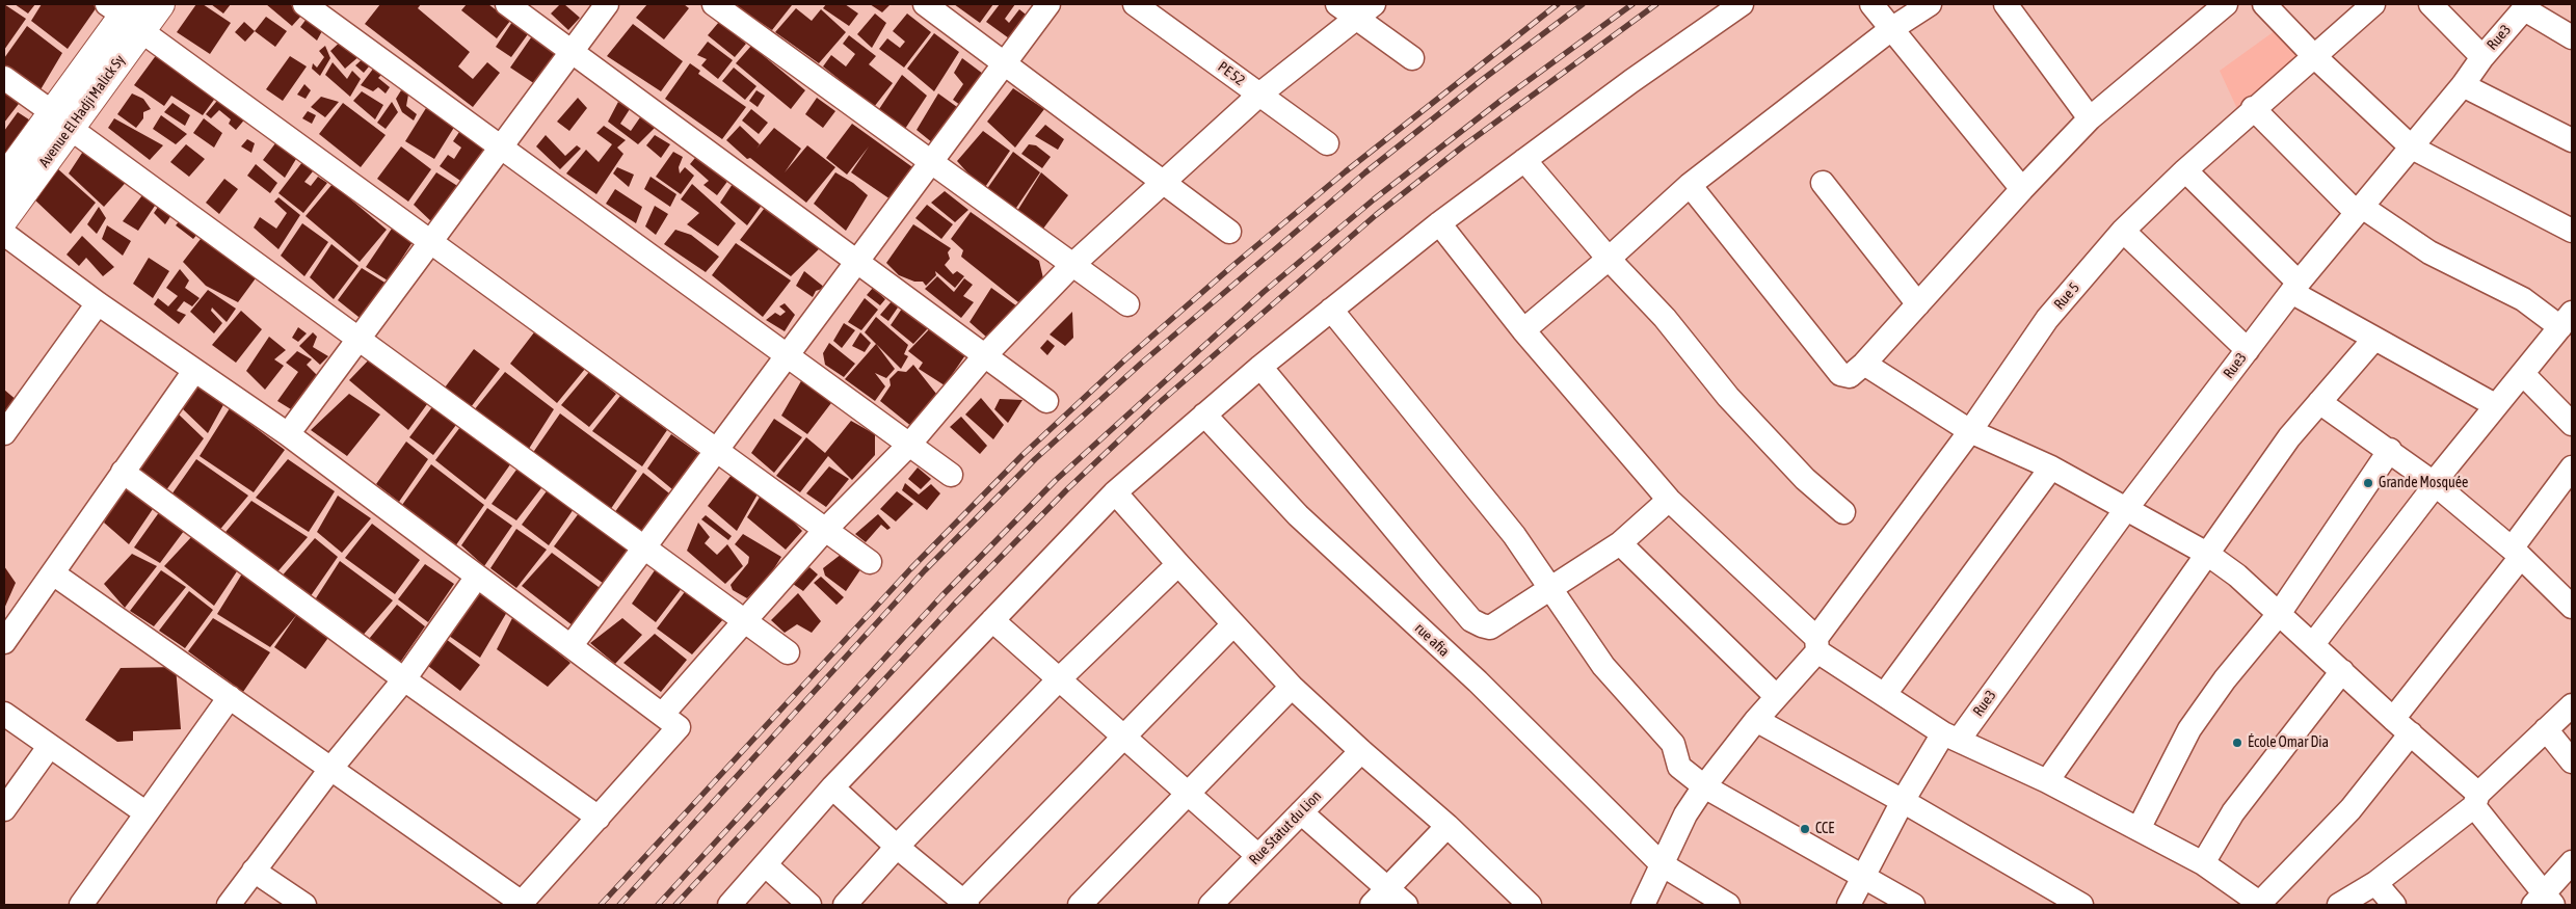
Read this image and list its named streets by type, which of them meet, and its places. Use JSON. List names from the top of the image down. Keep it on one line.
{"streets":{"street":["Rue3","PE 52","Avenue El Hadji Malick Sy","Rue 5","rue afia","Rue Statut du Lion"]},"crossings":[["Rue 5","rue afia"]],"places":["Grande Mosquée","École Omar Dia","CCE"]}
